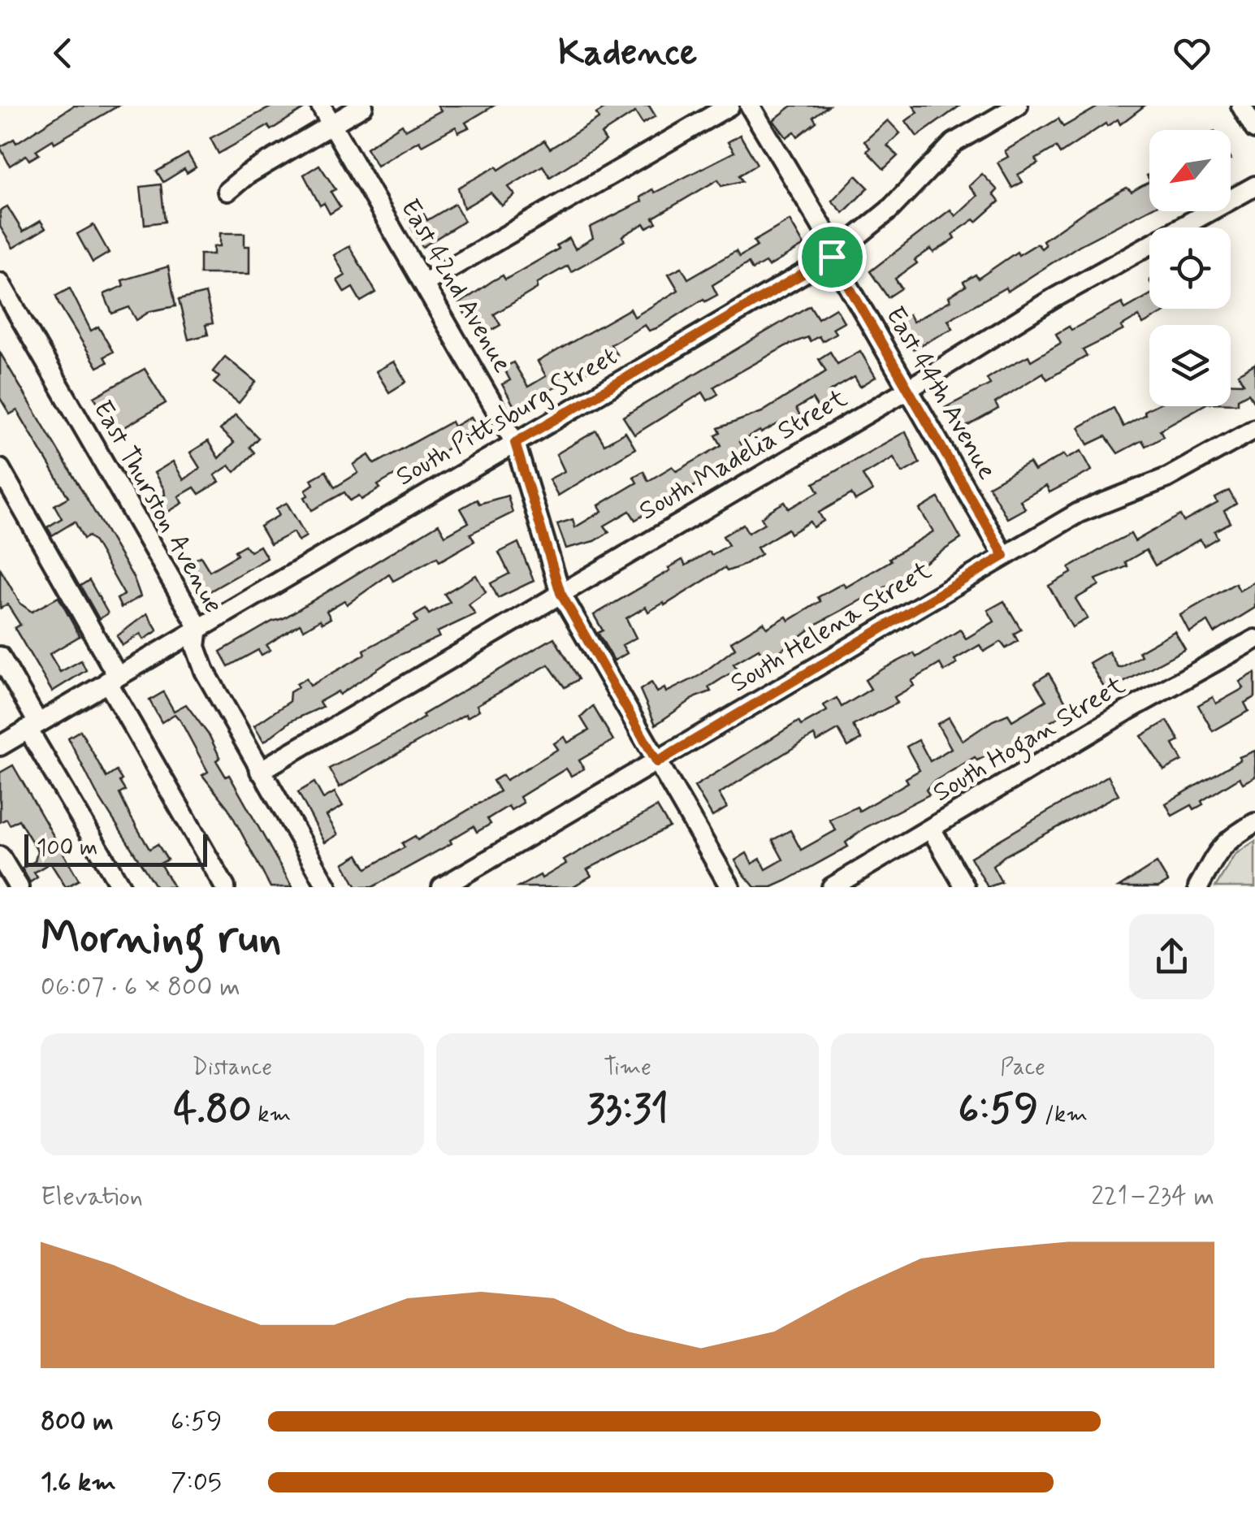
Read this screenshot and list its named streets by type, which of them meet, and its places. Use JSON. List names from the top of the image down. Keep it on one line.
{"streets":{"street":["East 42nd Avenue","East 44th Avenue","South Pittsburg Street","South Madelia Street","East Thurston Avenue","South Helena Street","South Hogan Street"]},"crossings":[["East 42nd Avenue","South Pittsburg Street"],["East 42nd Avenue","South Madelia Street"],["East 42nd Avenue","South Helena Street"],["East 44th Avenue","South Pittsburg Street"],["East 44th Avenue","South Madelia Street"],["East 44th Avenue","South Helena Street"],["South Pittsburg Street","East Thurston Avenue"],["South Madelia Street","East Thurston Avenue"]],"scale_bar":"100 m","north":"bottom left","page":{"header":"Kadence","scale":"100 m","heading":["Morning run","06:07 · 6 × 800 m"],"stats":[["Distance","4.80 km"],["Time","33:31"],["Pace","6:59 /km"]],"chart":["Elevation","221–234 m"],"list":[{"name":"800 m","note":"6:59"},{"name":"1.6 km","note":"7:05"}]}}
